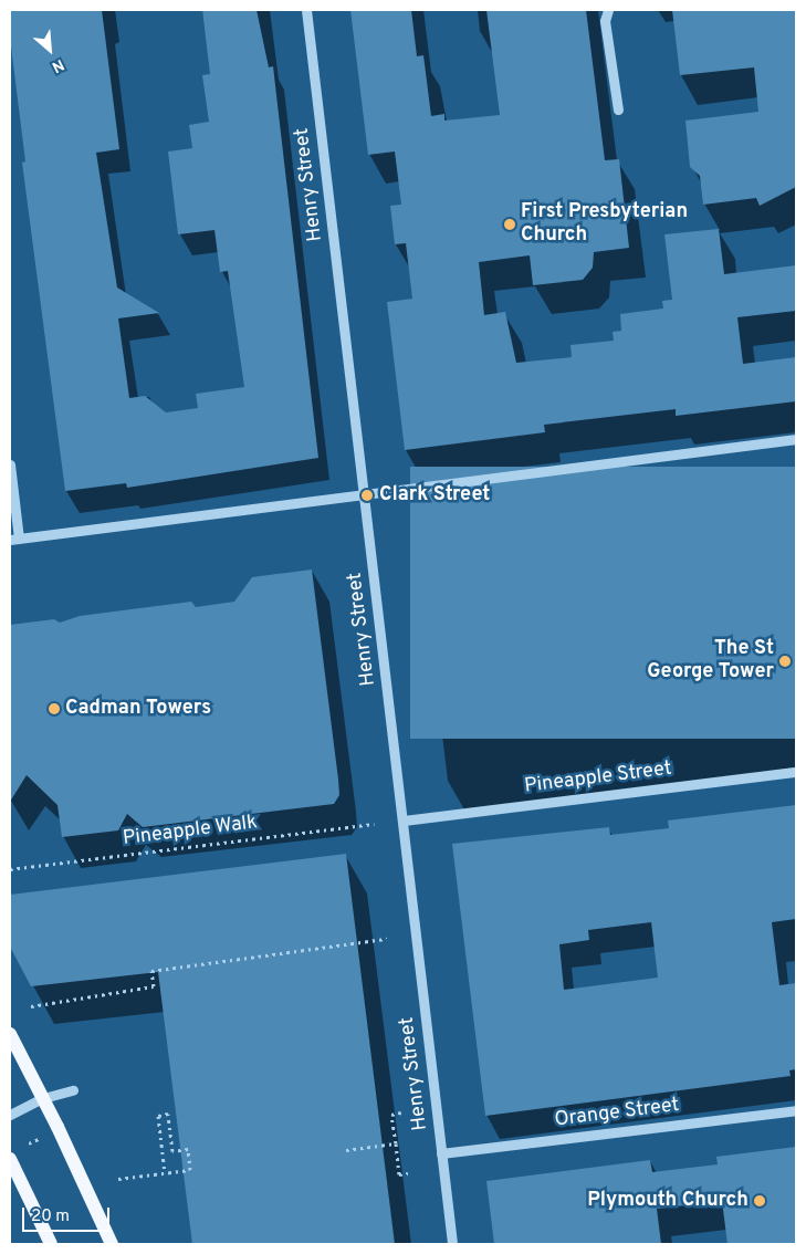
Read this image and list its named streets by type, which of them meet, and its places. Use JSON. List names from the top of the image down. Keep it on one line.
{"streets":{"street":["Henry Street","Pineapple Street","Orange Street"],"path":["Pineapple Walk"]},"crossings":[["Henry Street","Pineapple Street"],["Henry Street","Orange Street"]],"places":["First Presbyterian Church","Clark Street","The St George Tower","Cadman Towers","Plymouth Church"],"scale_bar":"20 m","north":"bottom right"}
